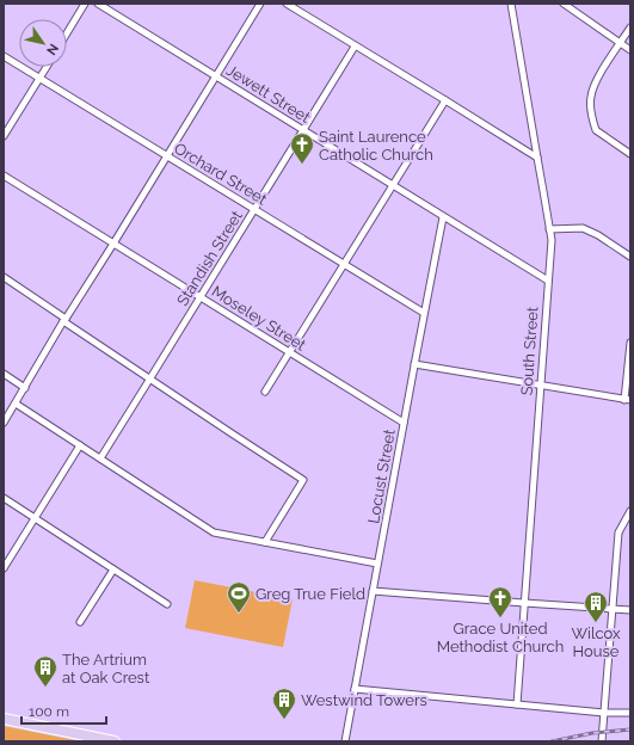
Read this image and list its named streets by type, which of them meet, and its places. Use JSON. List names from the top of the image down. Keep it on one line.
{"streets":{"street":["Jewett Street","Orchard Street","Standish Street","Moseley Street","South Street","Locust Street"]},"crossings":[["Jewett Street","Standish Street"],["Jewett Street","South Street"],["Jewett Street","Locust Street"],["Orchard Street","Standish Street"],["Orchard Street","Locust Street"],["Standish Street","Moseley Street"],["Moseley Street","Locust Street"]],"places":{"church":["Saint Laurence Catholic Church","Grace United Methodist Church"],"sports":["Greg True Field"],"building":["Wilcox House","The Artrium at Oak Crest","Westwind Towers"]},"scale_bar":"100 m","north":"bottom right"}
